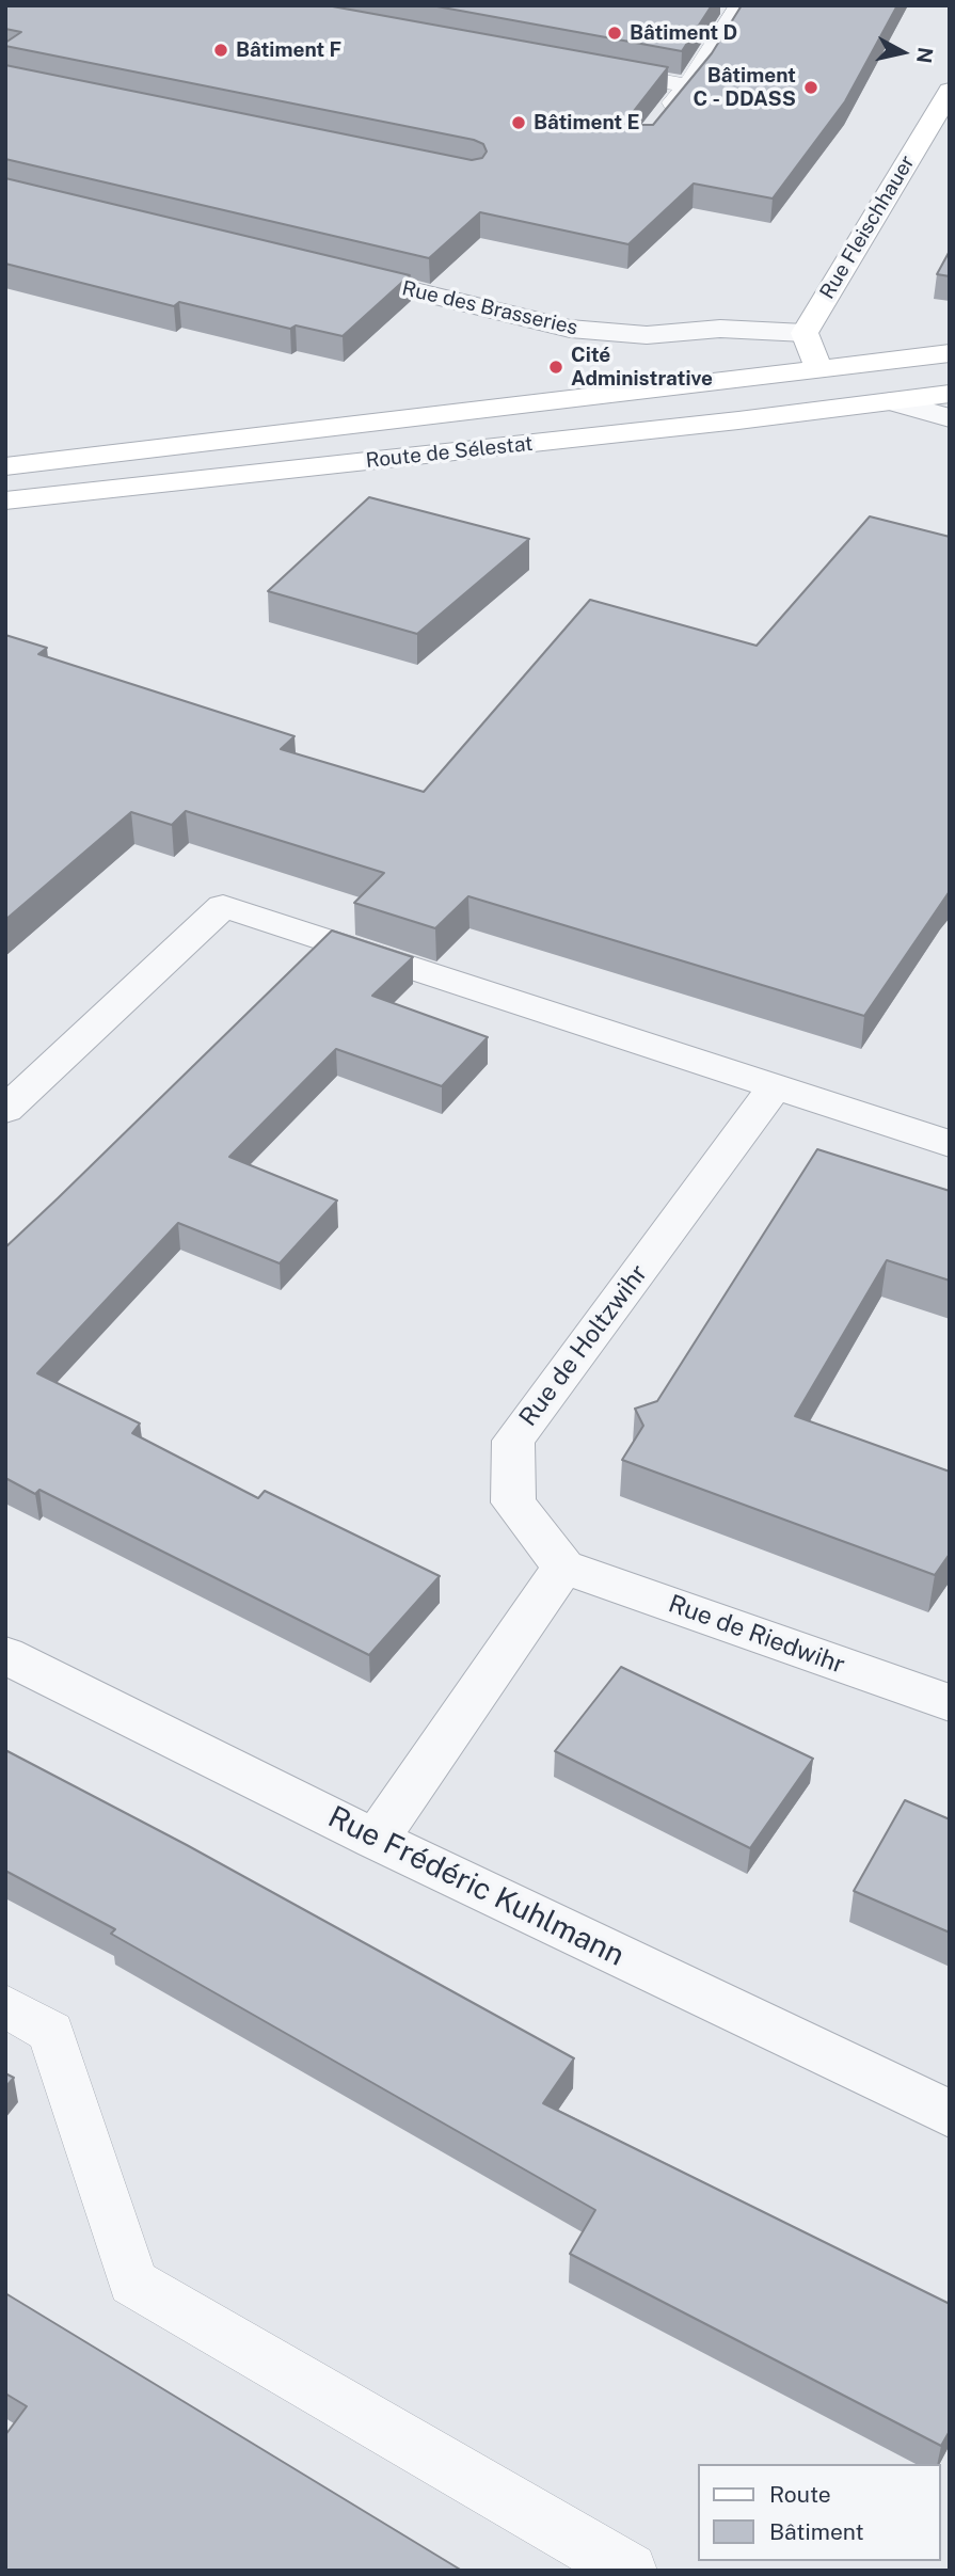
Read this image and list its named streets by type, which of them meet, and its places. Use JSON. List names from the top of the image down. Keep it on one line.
{"streets":{"main road":["Rue Fleischhauer","Route de Sélestat"],"street":["Rue des Brasseries","Rue de Holtzwihr","Rue de Riedwihr","Rue Frédéric Kuhlmann"]},"crossings":[["Rue Fleischhauer","Rue des Brasseries"],["Rue de Holtzwihr","Rue de Riedwihr"]],"places":["Bâtiment D","Bâtiment F","Bâtiment C - DDASS","Bâtiment E","Cité Administrative"],"legend":["Route","Bâtiment"],"north":"right"}
